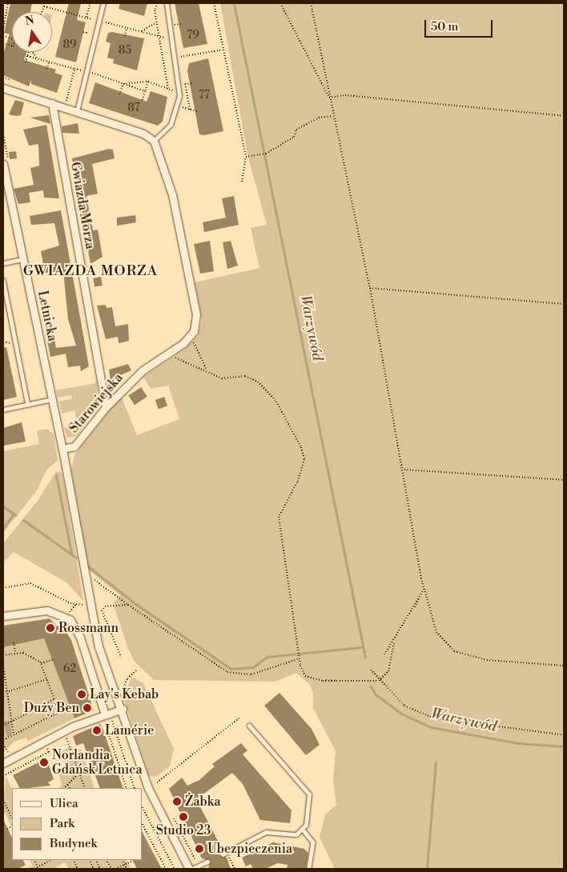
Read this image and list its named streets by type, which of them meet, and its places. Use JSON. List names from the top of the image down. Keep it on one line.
{"streets":{"street":["Gwiazda Morza","Letnicka","Starowiejska"]},"crossings":[["Gwiazda Morza","Starowiejska"],["Letnicka","Starowiejska"]],"districts":["GWIAZDA MORZA"],"water":["Warzywód"],"places":["Rossmann","Lay's Kebab","Duży Ben","Lamérie","Norlandia Gdańsk Letnica","Żabka","Studio 23","Ubezpieczenia"],"house_numbers":["79","89","85","77","87","62"],"legend":["Ulica","Park","Budynek"],"scale_bar":"50 m","north":"top"}
